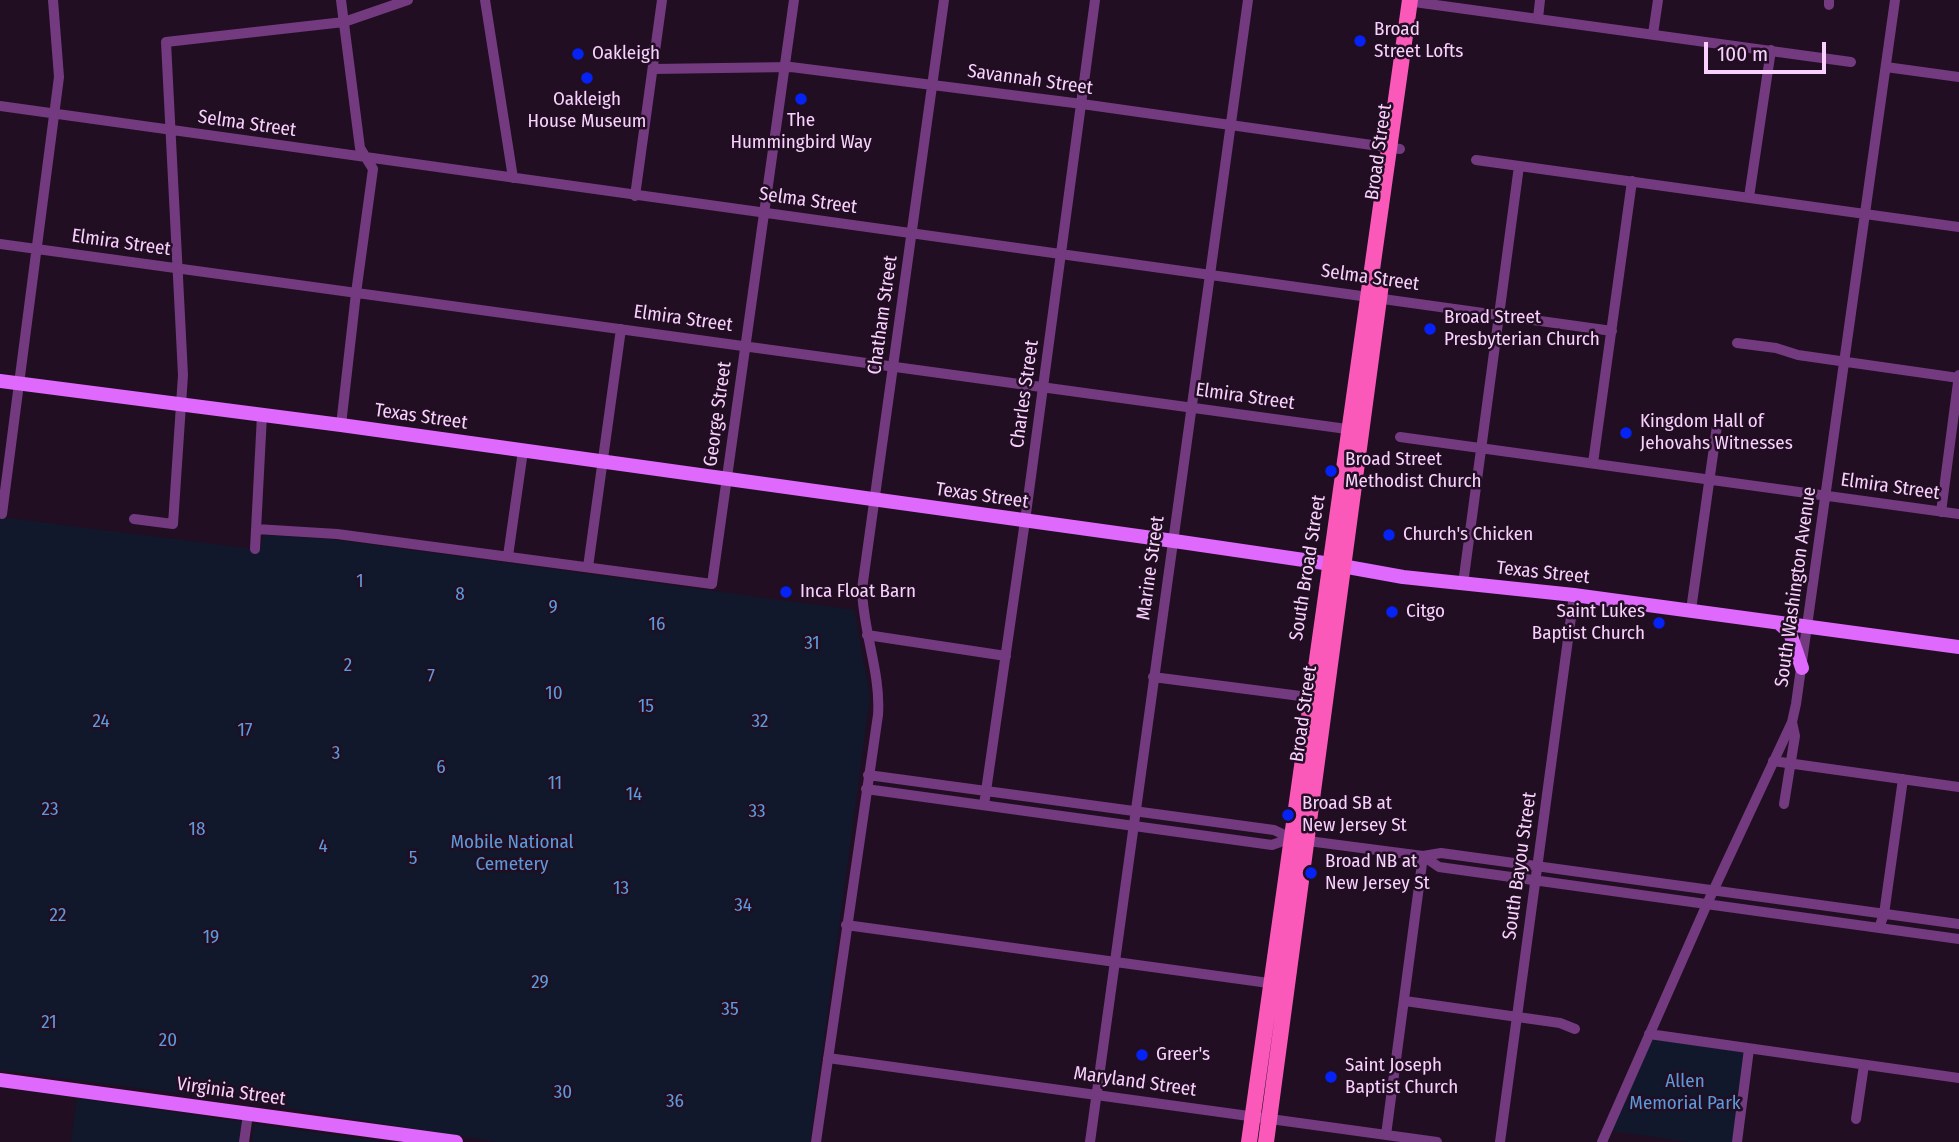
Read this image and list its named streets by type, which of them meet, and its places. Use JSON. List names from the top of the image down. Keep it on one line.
{"streets":{"main road":["Broad Street"],"street":["Savannah Street","Selma Street","Elmira Street","Chatham Street","Charles Street","George Street","Texas Street","Marine Street","South Washington Avenue","South Bayou Street","Maryland Street","Virginia Street"]},"crossings":[["Savannah Street","Broad Street"],["Savannah Street","Chatham Street"],["Savannah Street","Charles Street"],["Savannah Street","George Street"],["Savannah Street","Marine Street"],["Selma Street","Broad Street"],["Selma Street","Chatham Street"],["Selma Street","Charles Street"],["Selma Street","George Street"],["Selma Street","Marine Street"],["Broad Street","Elmira Street"],["Broad Street","Texas Street"],["Broad Street","Maryland Street"],["Elmira Street","Chatham Street"],["Elmira Street","Charles Street"],["Elmira Street","George Street"],["Elmira Street","Marine Street"],["Elmira Street","South Washington Avenue"],["Chatham Street","Texas Street"],["Chatham Street","Maryland Street"],["Charles Street","Texas Street"],["George Street","Texas Street"],["Texas Street","Marine Street"],["Texas Street","South Washington Avenue"],["Texas Street","South Bayou Street"],["Marine Street","Maryland Street"]],"parks":["1","8","9","16","31","2","7","10","15","24","32","17","3","6","11","14","23","33","18","Mobile National Cemetery","4","5","13","34","22","19","29","35","21","20","Allen Memorial Park","30","36"],"places":["Broad Street Lofts","Oakleigh","Oakleigh House Museum","The Hummingbird Way","Broad Street Presbyterian Church","Kingdom Hall of Jehovahs Witnesses","Broad Street Methodist Church","Church's Chicken","Inca Float Barn","Citgo","Saint Lukes Baptist Church","Broad SB at New Jersey St","Broad NB at New Jersey St","Greer's","Saint Joseph Baptist Church"],"scale_bar":"100 m"}
